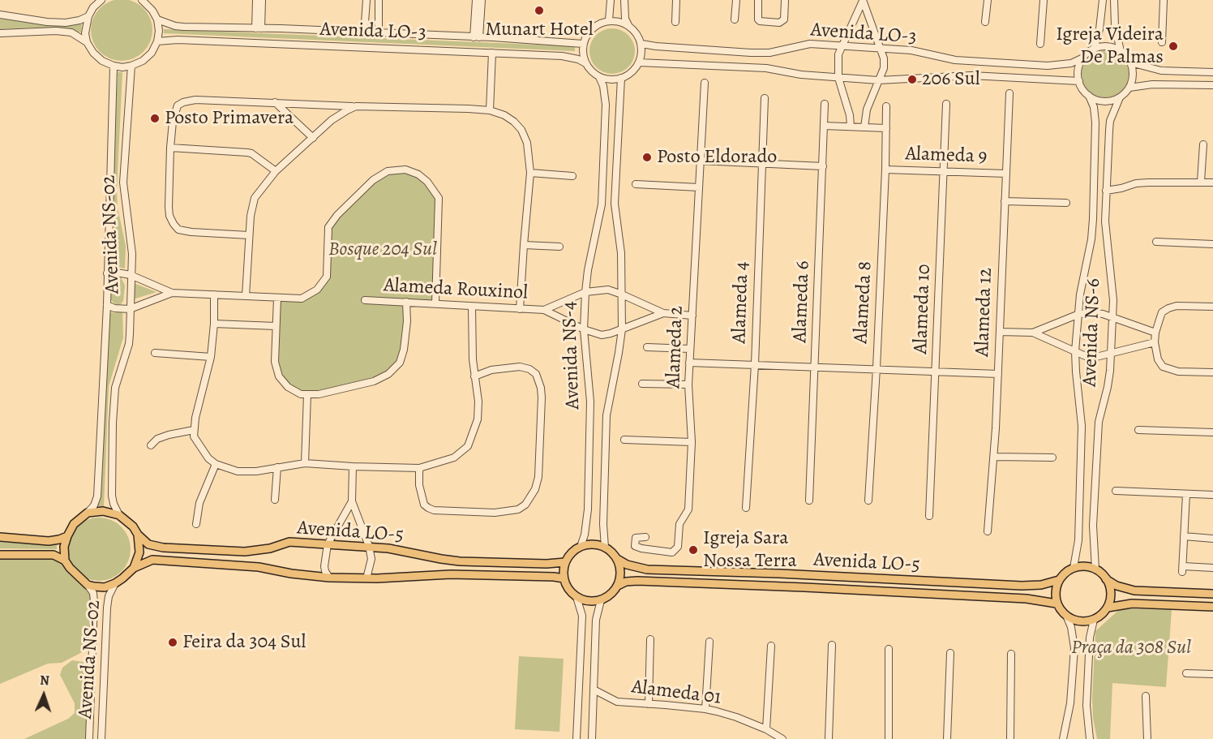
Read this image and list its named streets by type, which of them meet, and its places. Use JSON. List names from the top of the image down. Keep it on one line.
{"streets":{"main road":["Avenida LO-5"],"street":["Avenida LO-3","Alameda 9","Avenida NS-02","Alameda Rouxinol","Alameda 6","Alameda 4","Alameda 8","Alameda 10","Alameda 12","Avenida NS-6","Alameda 2","Avenida NS-4","Alameda 01"]},"crossings":[["Avenida LO-3","Avenida NS-6"],["Avenida LO-3","Avenida NS-4"],["Alameda 9","Alameda 8"],["Alameda 9","Alameda 10"],["Alameda 9","Alameda 12"],["Avenida NS-02","Avenida LO-5"],["Avenida NS-6","Avenida LO-5"],["Avenida NS-4","Avenida LO-5"]],"parks":["Bosque 204 Sul","Praça da 308 Sul"],"places":["Munart Hotel","Igreja Videira De Palmas","206 Sul","Posto Primavera","Posto Eldorado","Igreja Sara Nossa Terra","Feira da 304 Sul"],"north":"top"}
